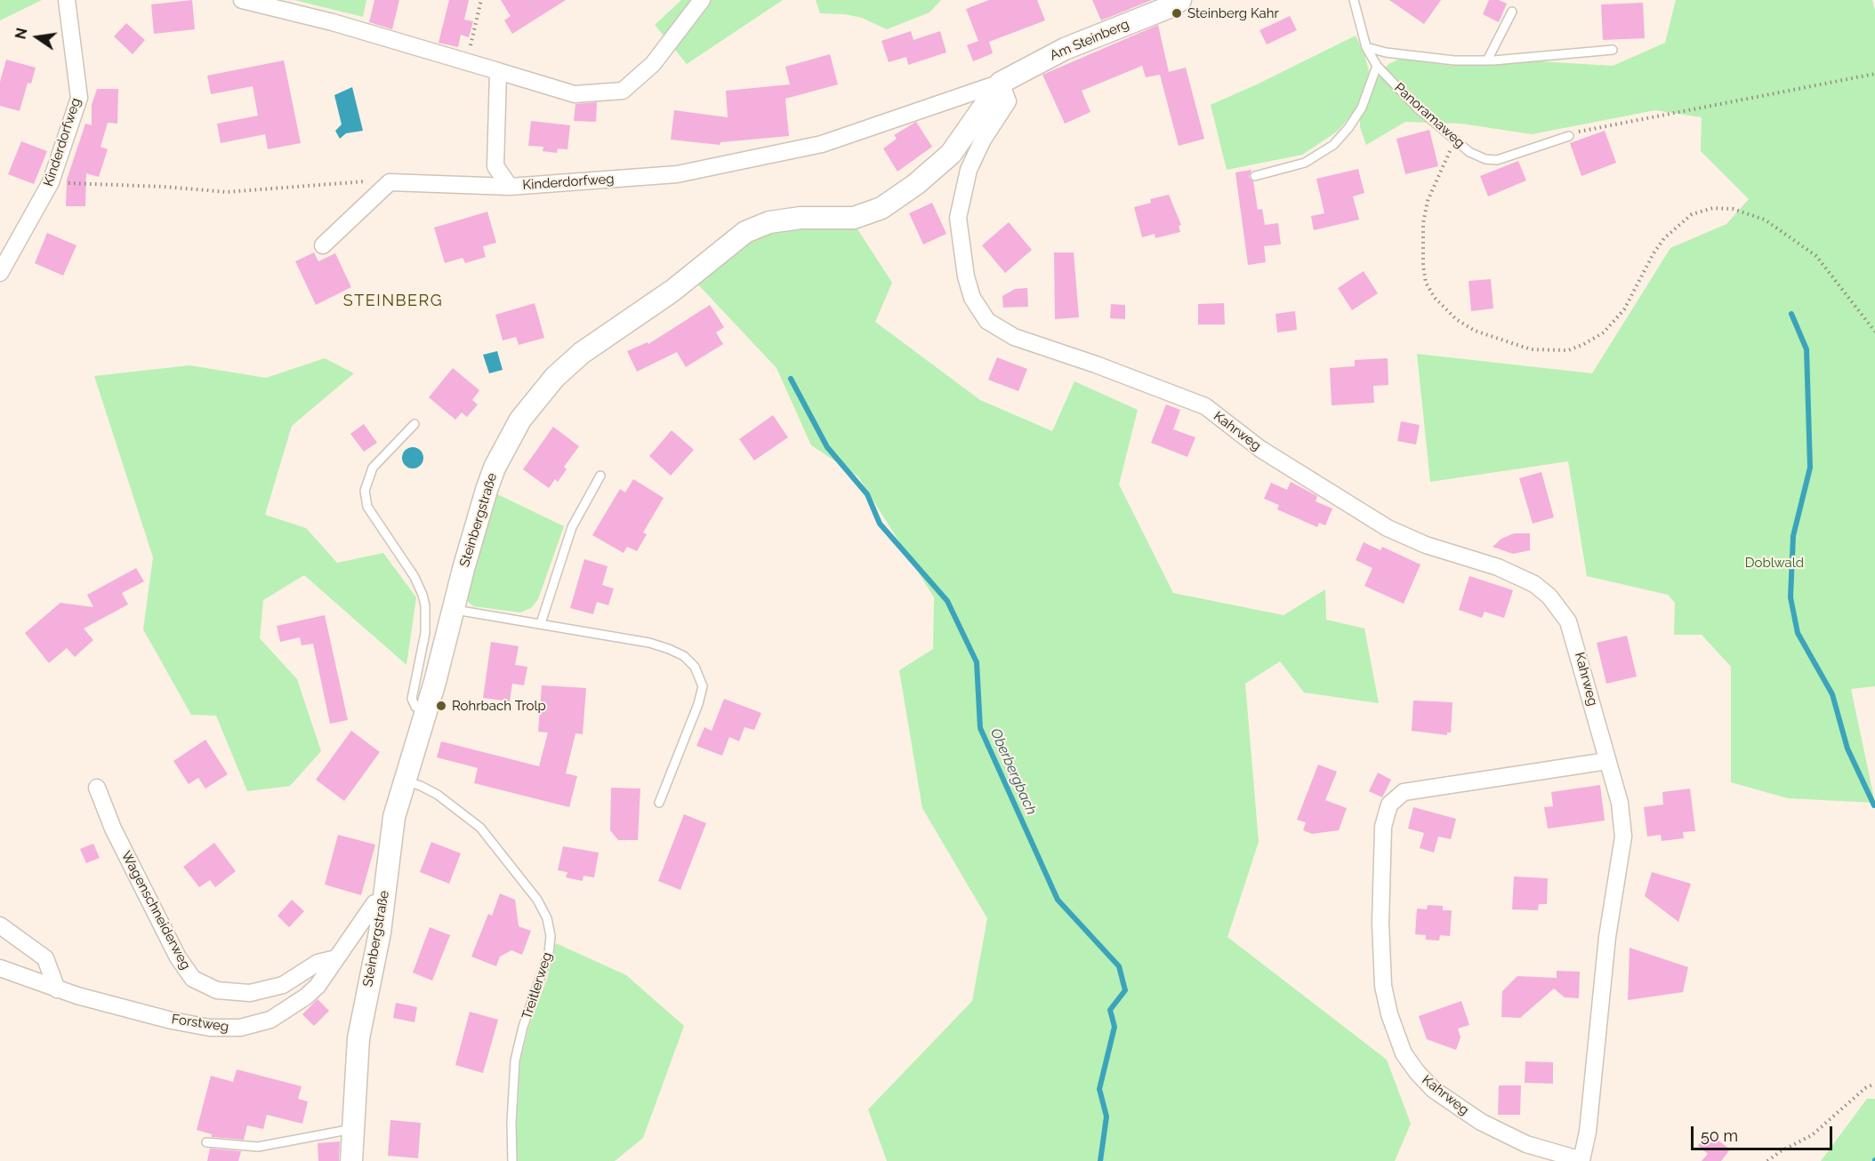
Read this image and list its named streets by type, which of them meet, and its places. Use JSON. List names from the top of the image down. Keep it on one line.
{"streets":{"main road":["Am Steinberg","Steinbergstraße"],"street":["Kinderdorfweg","Kahrweg","Wagenschneiderweg","Forstweg"],"lane":["Panoramaweg","Treitlerweg"]},"crossings":[["Am Steinberg","Kinderdorfweg"],["Am Steinberg","Kahrweg"],["Am Steinberg","Steinbergstraße"],["Kinderdorfweg","Kahrweg"],["Kinderdorfweg","Steinbergstraße"],["Kahrweg","Steinbergstraße"],["Steinbergstraße","Treitlerweg"],["Steinbergstraße","Forstweg"],["Wagenschneiderweg","Forstweg"]],"districts":["STEINBERG"],"water":["Oberbergbach"],"parks":["Doblwald"],"places":["Steinberg Kahr","Rohrbach Trolp"],"scale_bar":"50 m","north":"left"}
